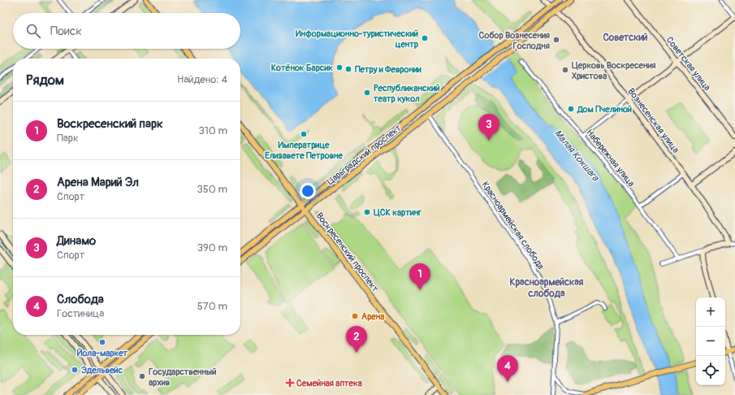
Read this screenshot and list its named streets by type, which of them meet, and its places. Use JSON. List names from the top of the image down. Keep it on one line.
{"streets":{"main road":["Вознесенская улица","Царьградский проспект","Воскресенский проспект"],"street":["Советская улица","Набережная улица","Красноармейская слобода"]},"crossings":[["Вознесенская улица","Царьградский проспект"],["Царьградский проспект","Красноармейская слобода"],["Царьградский проспект","Воскресенский проспект"]],"districts":["Советский","Красноармейская слобода"],"water":["Малая Кокшага"],"places":{"other":["Информационно-туристический центр","Собор Вознесения Господня","Котёнок Барсик","Петру и Февронии","Церковь Воскресения Христова","Республиканский театр кукол","Дом Пчелиной","Императрице Елизавете Петровне","ЦСК картинг","Арена","Йола-маркет","Эдельвейс","Государственный архив"],"health":["Семейная аптека"]},"page":{"search":"Поиск","heading":["Рядом","Найдено: 4"],"list":[{"mark":"1","name":"Воскресенский парк","note":"Парк","value":"310 m"},{"mark":"2","name":"Арена Марий Эл","note":"Спорт","value":"350 m"},{"mark":"3","name":"Динамо","note":"Спорт","value":"390 m"},{"mark":"4","name":"Слобода","note":"Гостиница","value":"570 m"}],"pins":["3","1","2","4"],"map_buttons":["+","−"]}}
